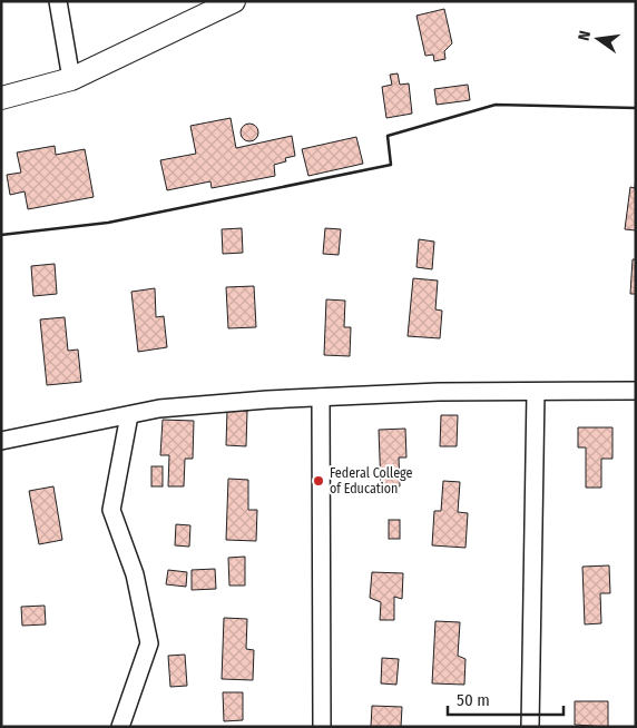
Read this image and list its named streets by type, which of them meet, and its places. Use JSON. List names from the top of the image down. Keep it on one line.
{"places":["Federal College of Education"],"scale_bar":"50 m","north":"left"}
